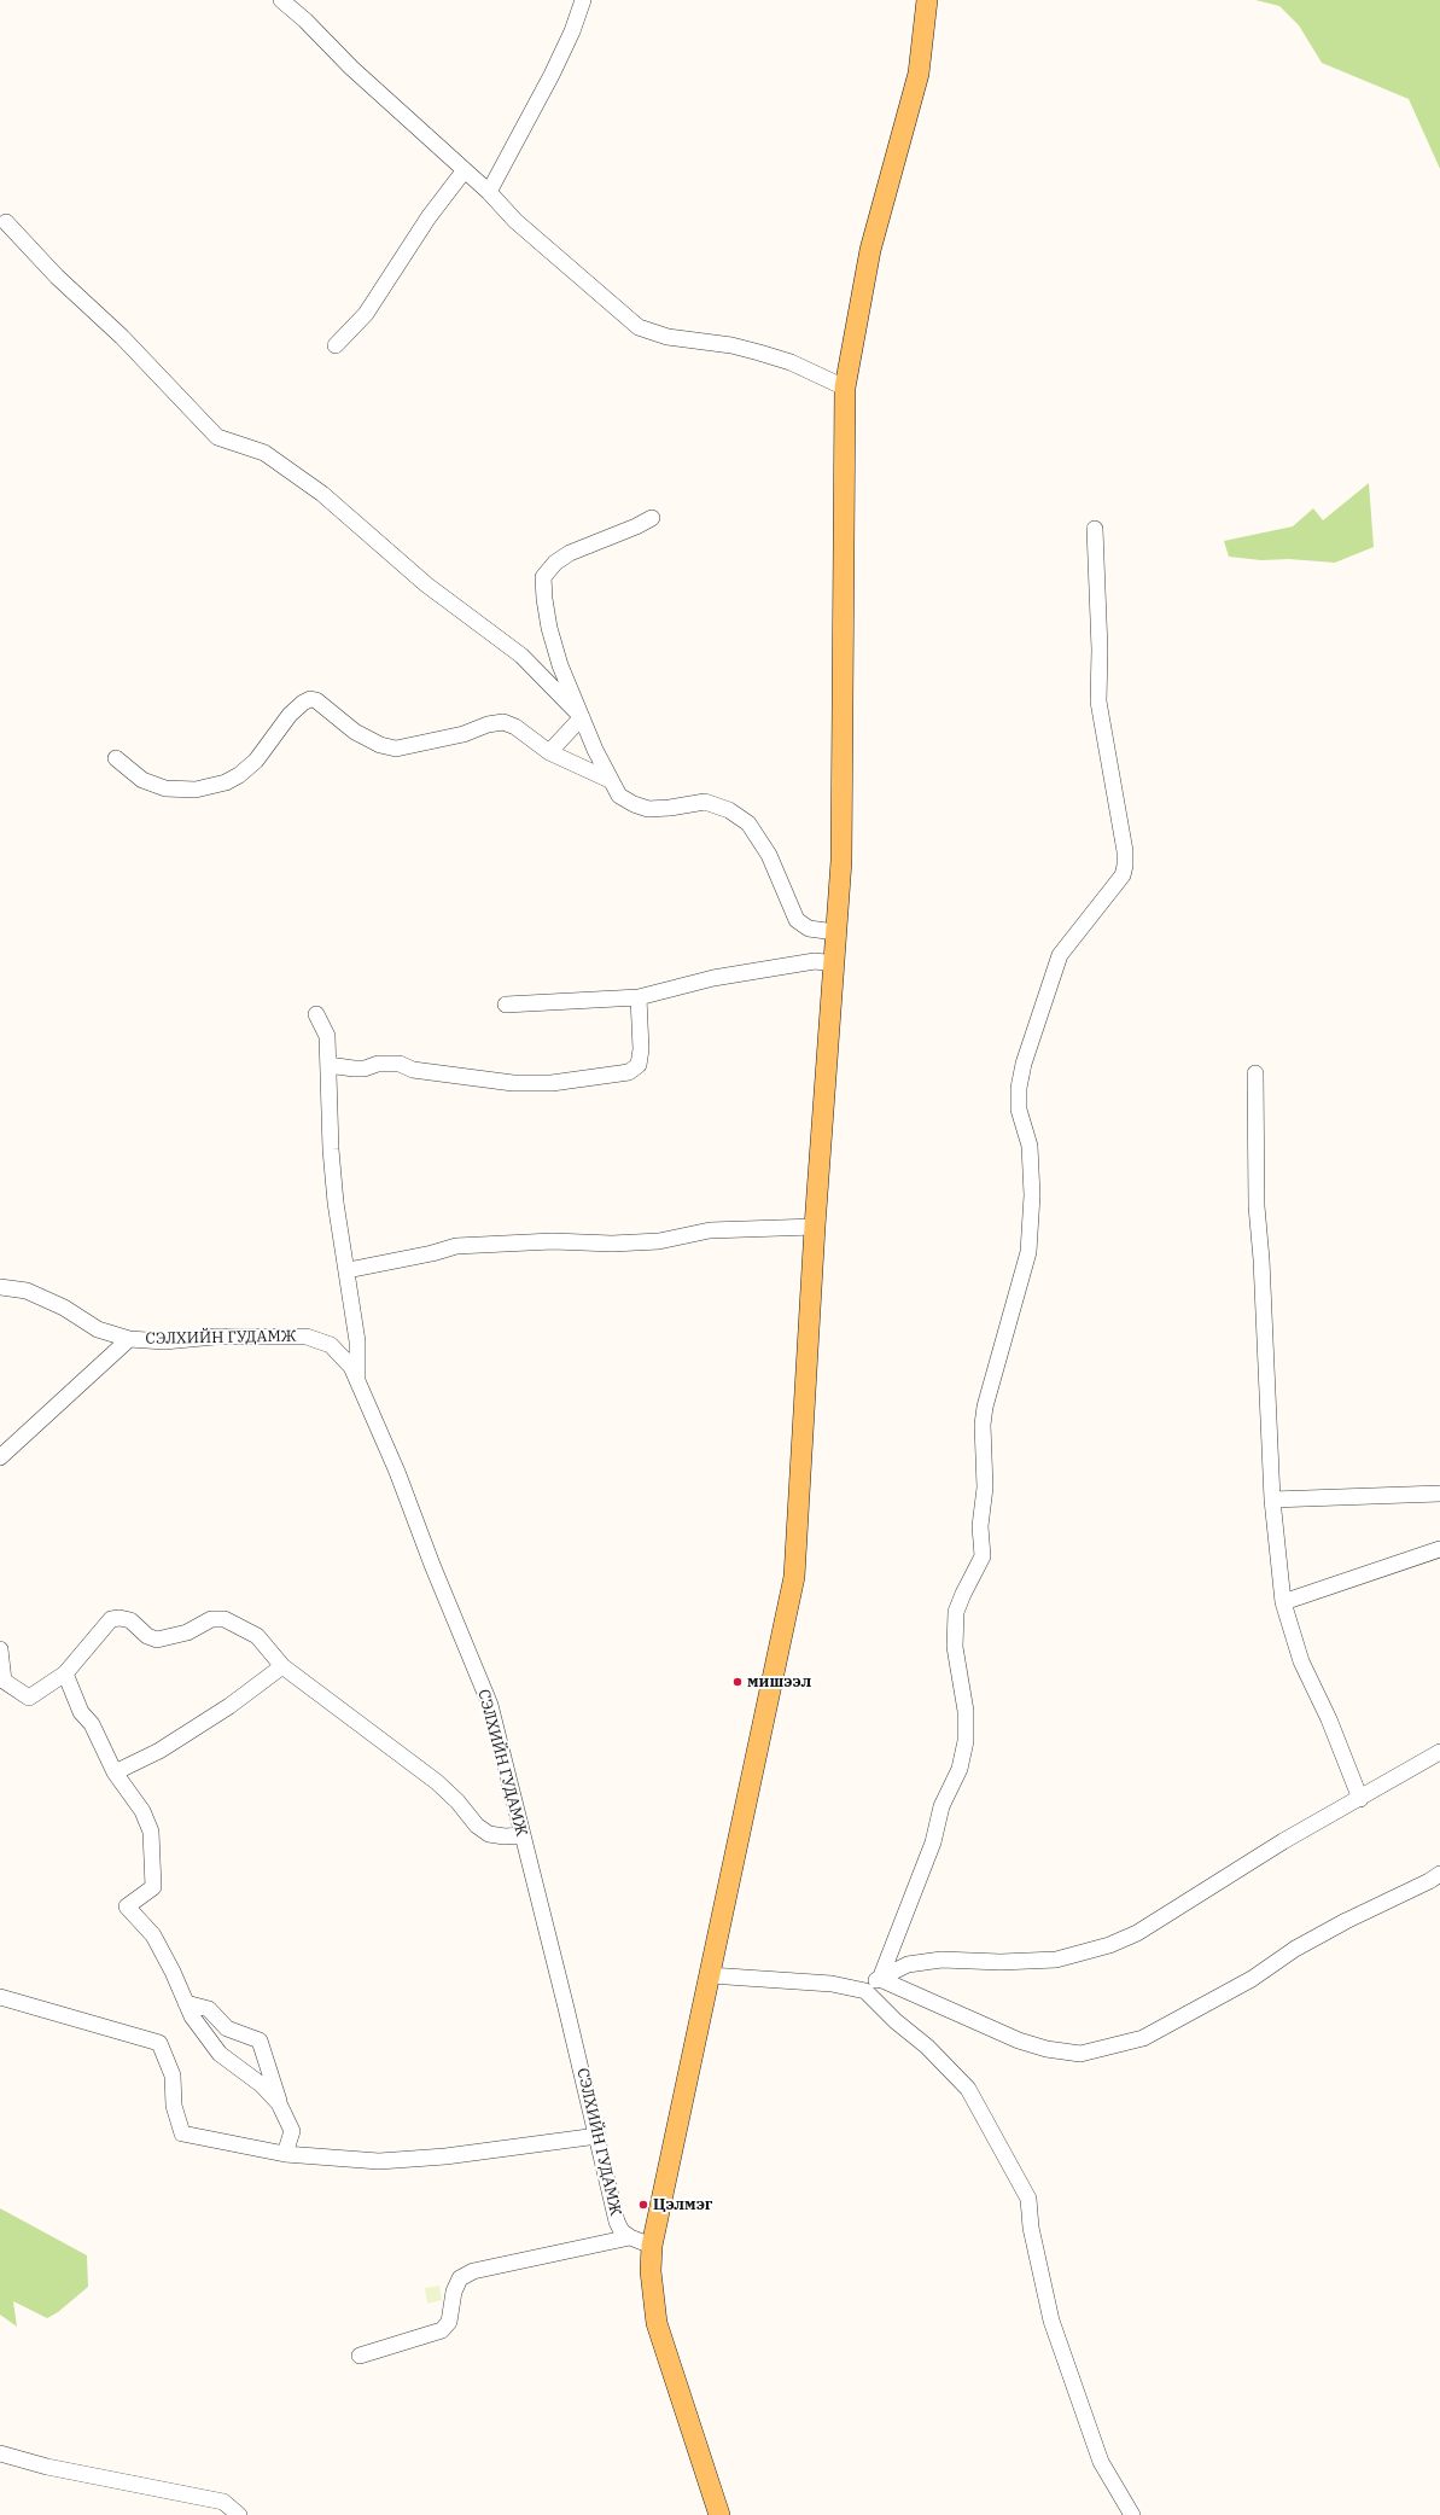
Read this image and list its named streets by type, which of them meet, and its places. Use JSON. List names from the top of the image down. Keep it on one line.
{"streets":{"street":["СЭЛХИЙН ГУДАМЖ"]},"places":["мишээл","Цэлмэг"]}
